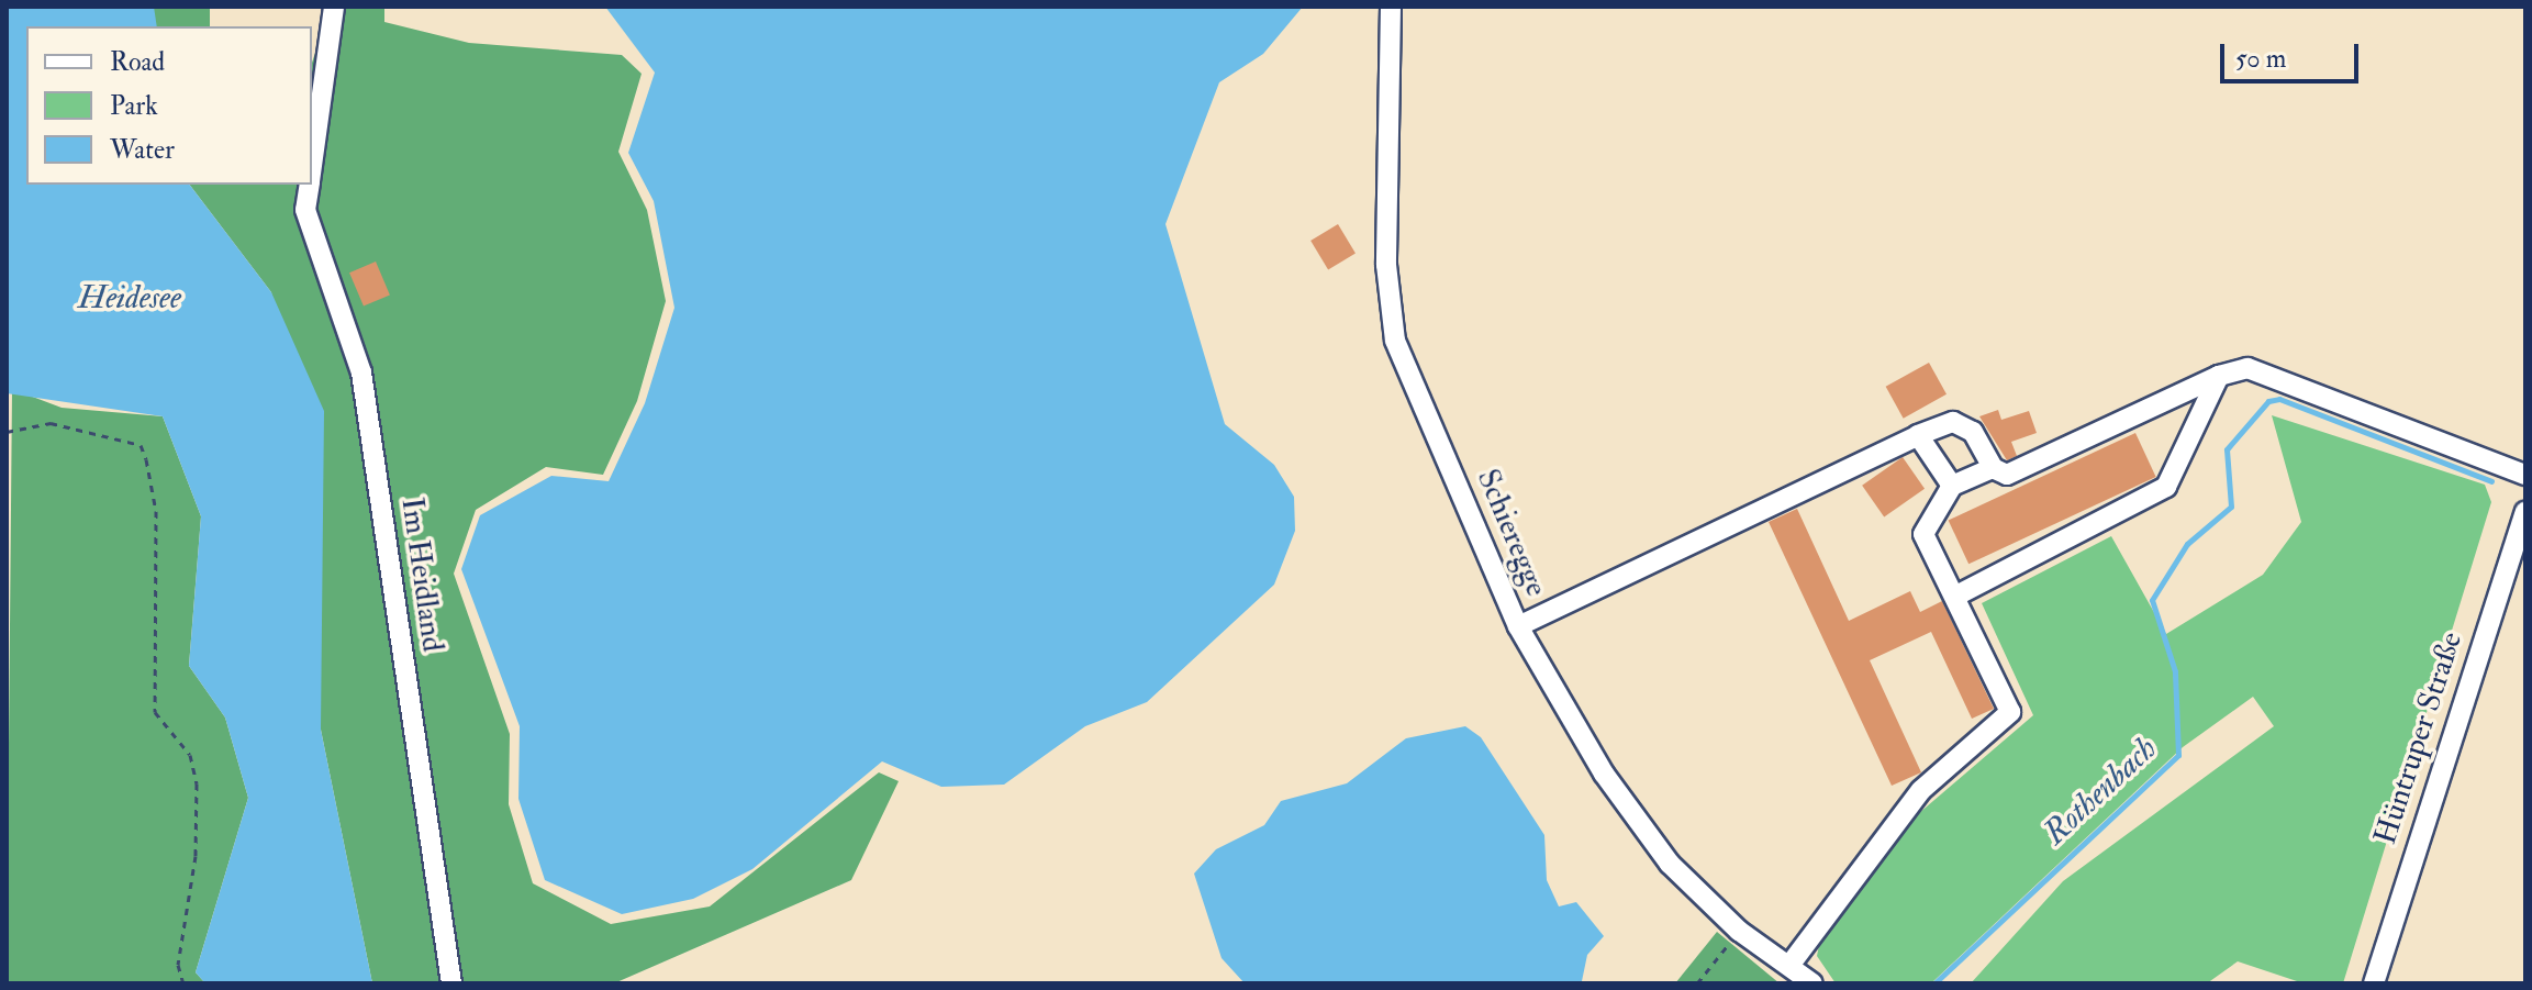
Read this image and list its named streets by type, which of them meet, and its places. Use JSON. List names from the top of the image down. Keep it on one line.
{"streets":{"street":["Schieregge","Im Heidland","Hüntruper Straße"]},"water":["Heidesee","Rothenbach"],"legend":["Road","Park","Water"],"scale_bar":"50 m"}
